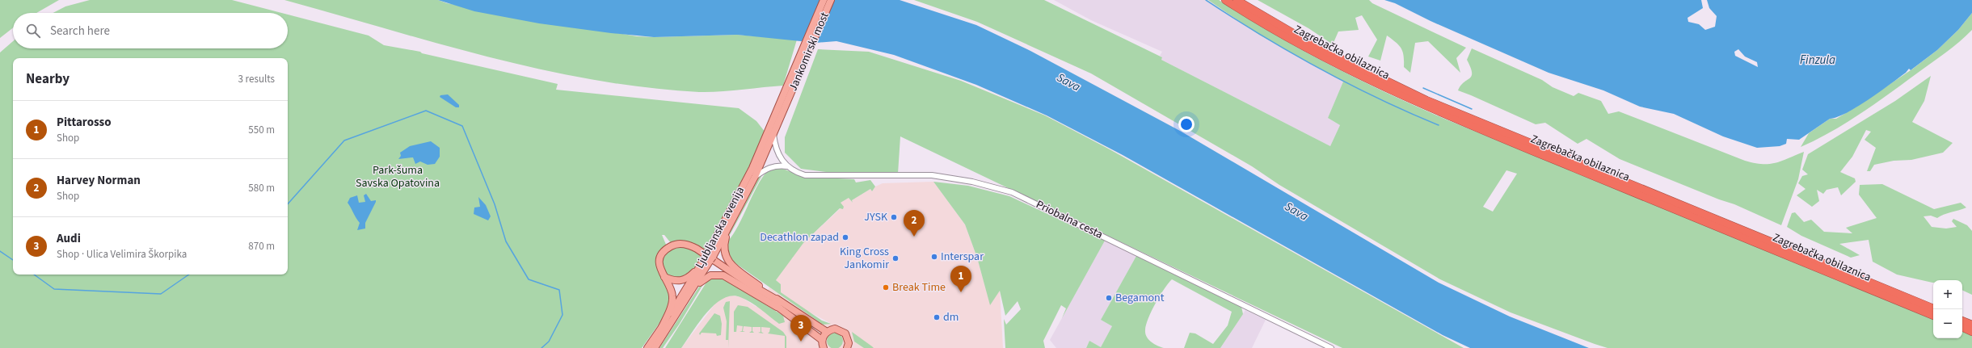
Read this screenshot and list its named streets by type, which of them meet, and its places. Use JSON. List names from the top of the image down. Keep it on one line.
{"streets":{"highway":["Zagrebačka obilaznica"],"main road":["Jankomirski most","Ljubljanska avenija"],"street":["Priobalna cesta"]},"crossings":[["Jankomirski most","Ljubljanska avenija"],["Priobalna cesta","Ljubljanska avenija"]],"water":["Finzula","Sava"],"parks":["Park-šuma Savska Opatovina"],"places":["JYSK","Decathlon zapad","Interspar","King Cross Jankomir","Break Time","Begamont","dm"],"page":{"search":"Search here","heading":["Nearby","3 results"],"list":[{"mark":"1","name":"Pittarosso","note":"Shop","value":"550 m"},{"mark":"2","name":"Harvey Norman","note":"Shop","value":"580 m"},{"mark":"3","name":"Audi","note":"Shop · Ulica Velimira Škorpika","value":"870 m"}],"pins":["2","1","3"],"map_buttons":["+","−"]}}
